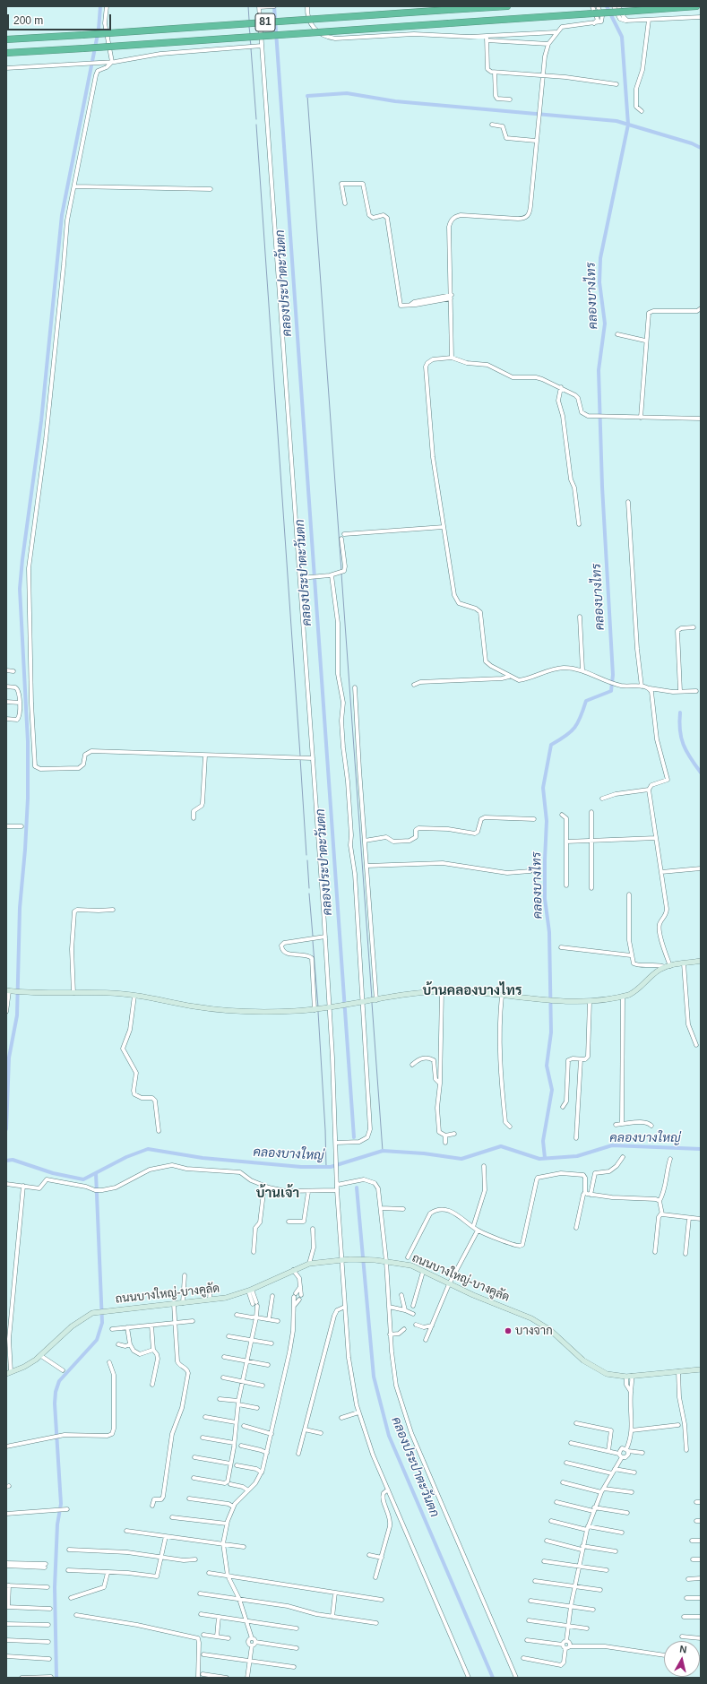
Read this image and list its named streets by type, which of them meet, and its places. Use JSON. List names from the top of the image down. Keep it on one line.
{"streets":{"highway":["81"],"street":["ถนนบางใหญ่-บางคูลัด"]},"districts":["บ้านคลองบางไทร","บ้านเจ้า"],"water":["คลองประปาตะวันตก","คลองบางไทร","คลองบางใหญ่"],"places":["บางจาก"],"scale_bar":"200 m","north":"top"}
